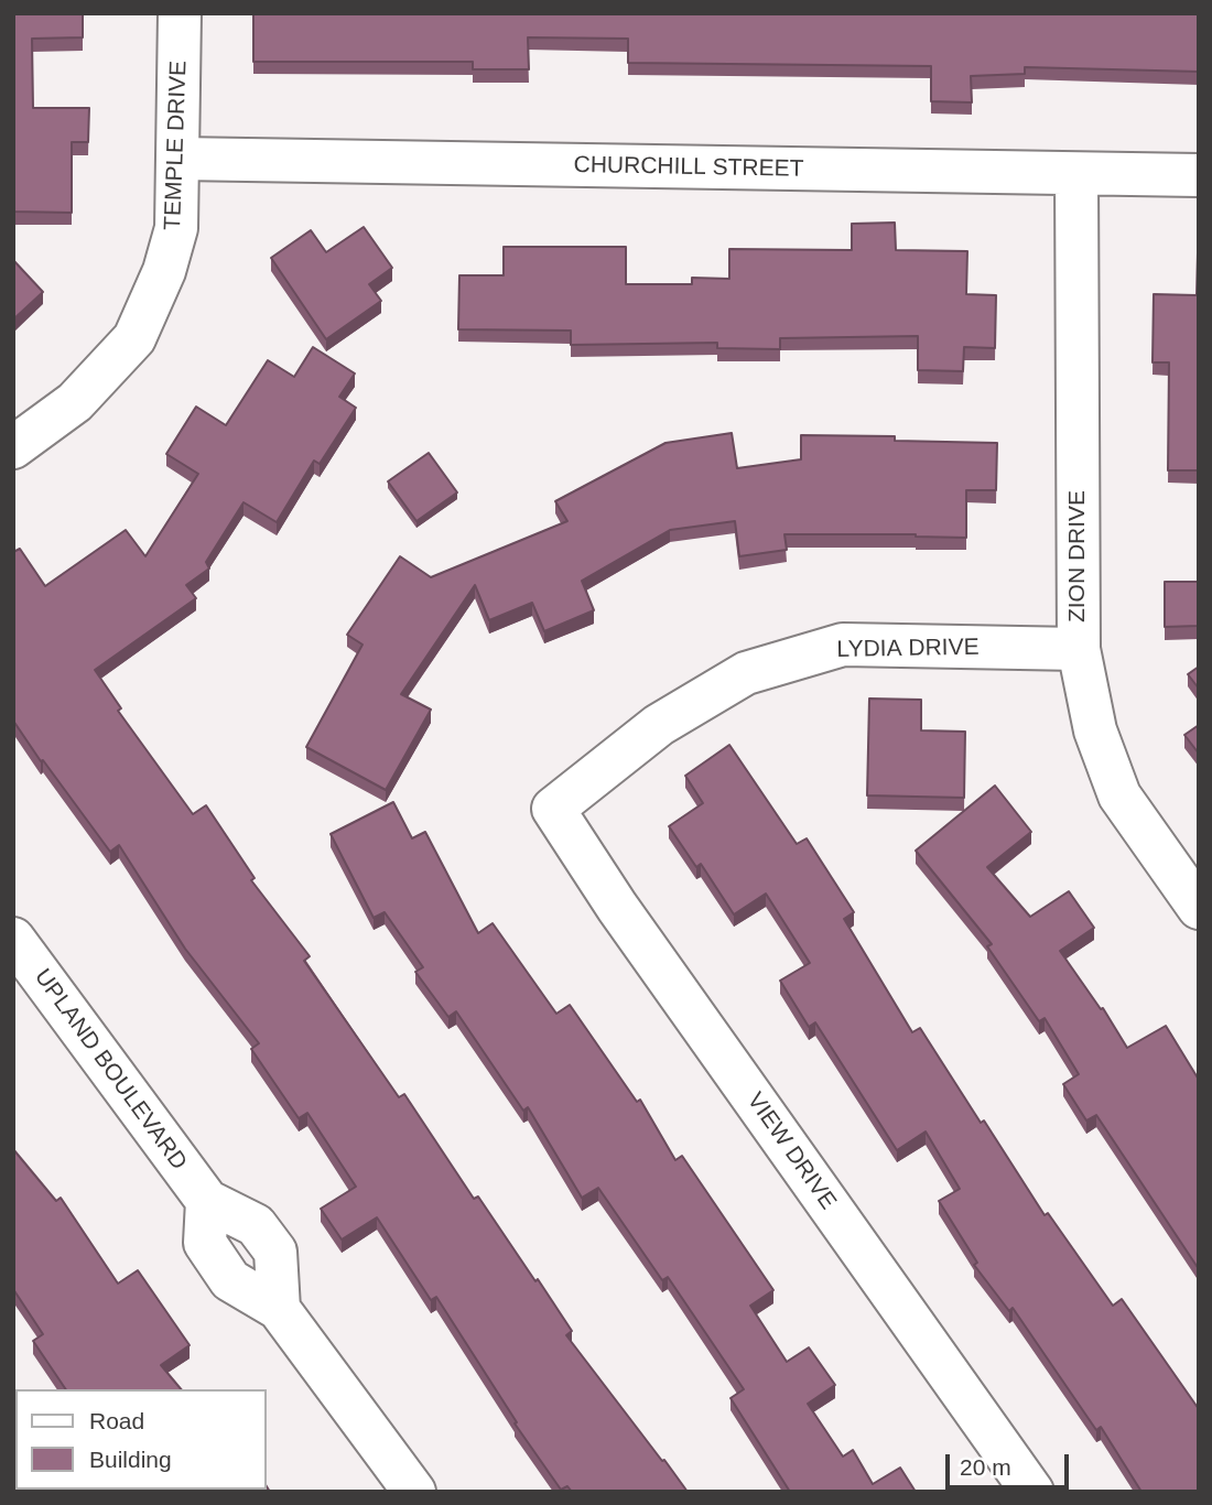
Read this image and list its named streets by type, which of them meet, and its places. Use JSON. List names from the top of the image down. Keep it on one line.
{"streets":{"street":["TEMPLE DRIVE","CHURCHILL STREET","ZION DRIVE","LYDIA DRIVE","UPLAND BOULEVARD","VIEW DRIVE"]},"crossings":[["TEMPLE DRIVE","CHURCHILL STREET"],["CHURCHILL STREET","ZION DRIVE"],["ZION DRIVE","LYDIA DRIVE"],["LYDIA DRIVE","VIEW DRIVE"]],"legend":["Road","Building"],"scale_bar":"20 m"}
